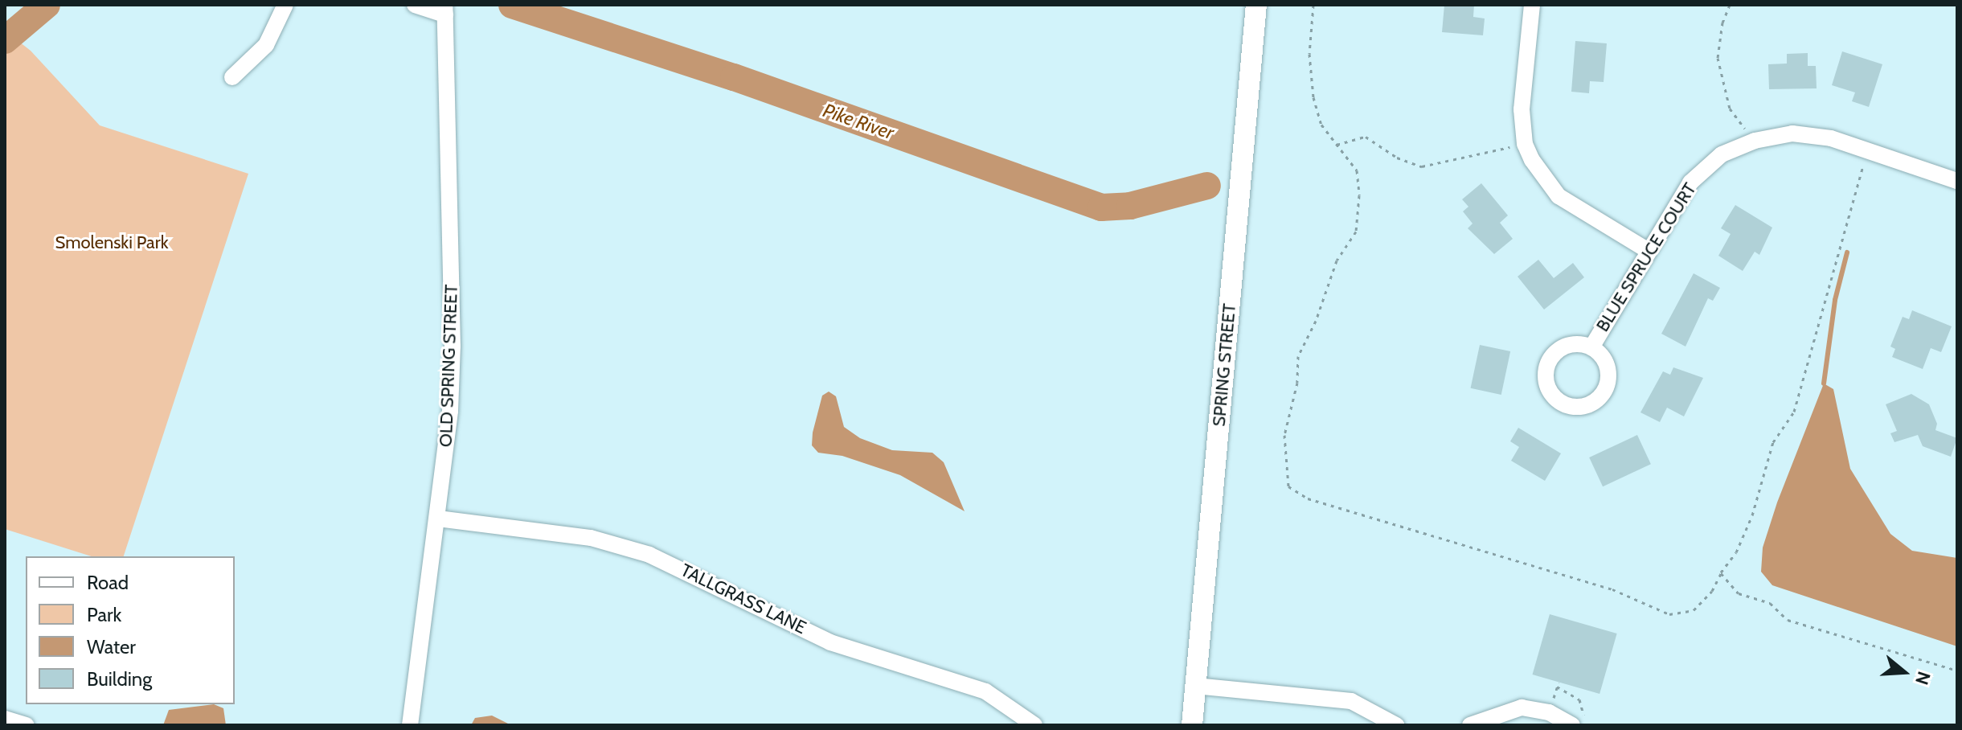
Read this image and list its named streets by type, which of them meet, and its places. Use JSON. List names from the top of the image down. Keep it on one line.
{"streets":{"main road":["SPRING STREET"],"street":["BLUE SPRUCE COURT","OLD SPRING STREET","TALLGRASS LANE"]},"crossings":[["OLD SPRING STREET","TALLGRASS LANE"]],"water":["Pike River"],"parks":["Smolenski Park"],"legend":["Road","Park","Water","Building"],"north":"right"}
